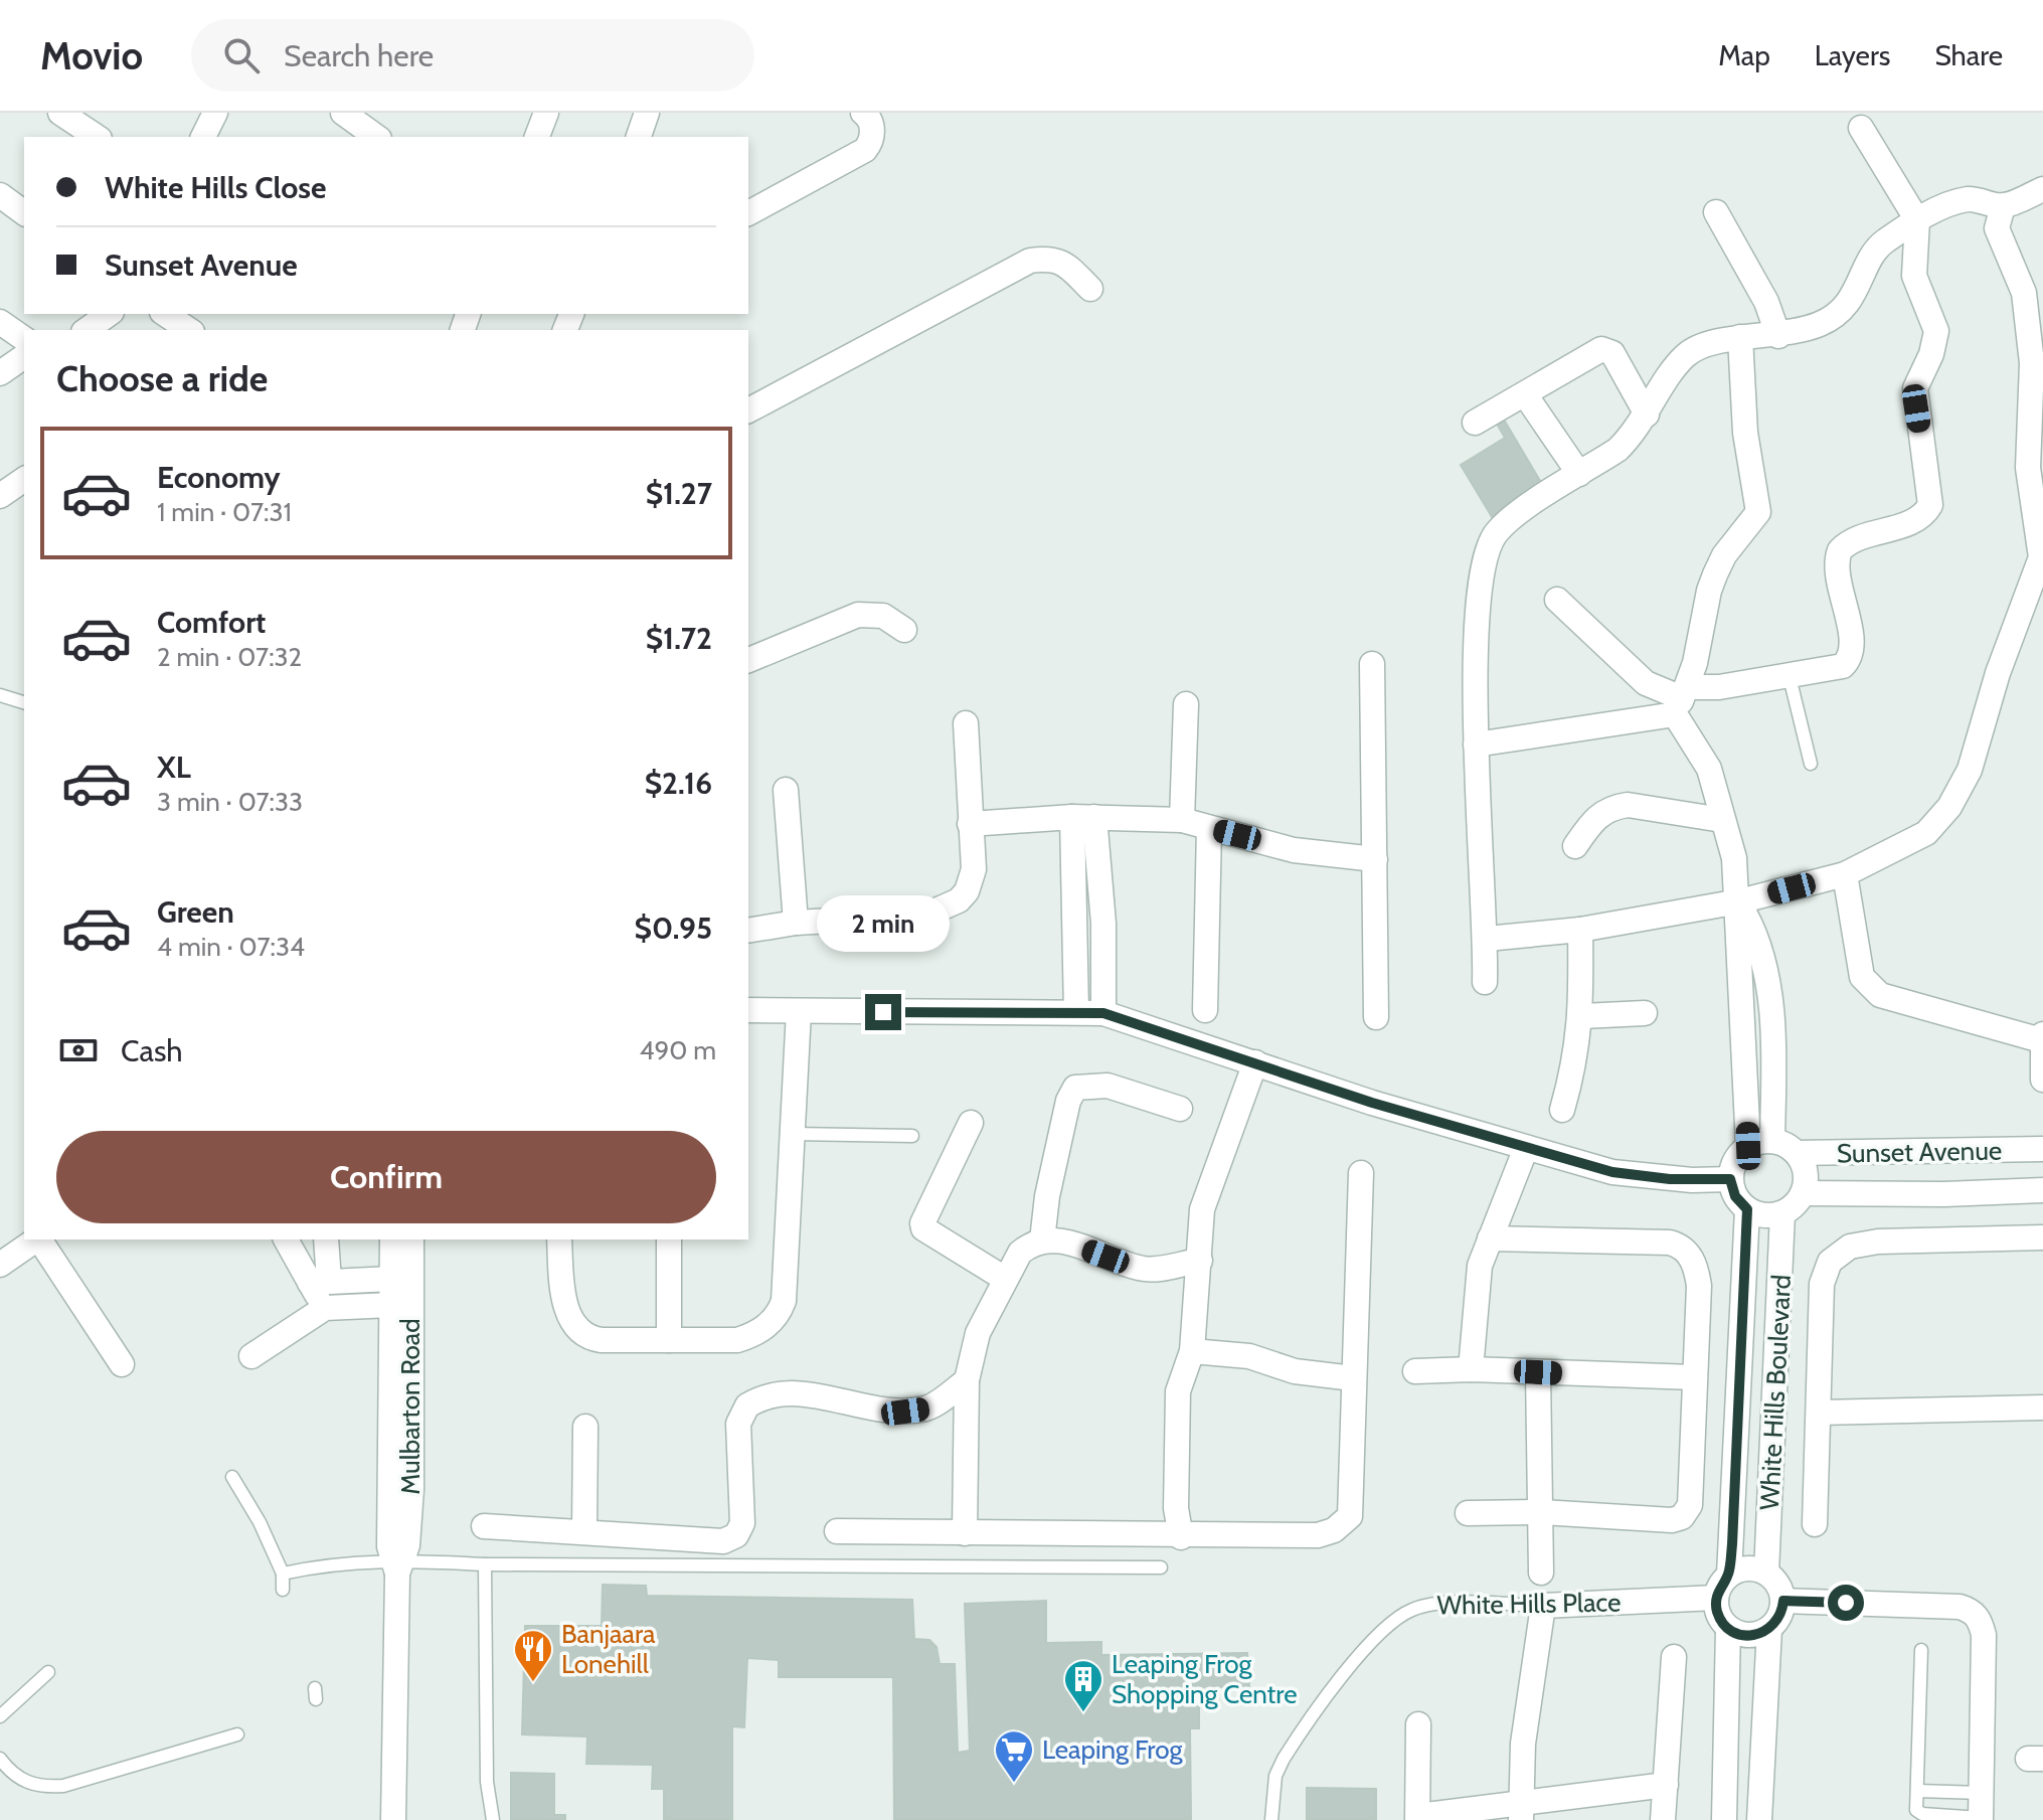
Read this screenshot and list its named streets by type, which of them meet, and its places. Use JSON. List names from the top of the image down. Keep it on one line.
{"streets":{"street":["Sunset Avenue","White Hills Boulevard","Mulbarton Road","White Hills Place"]},"crossings":[["Sunset Avenue","White Hills Boulevard"],["White Hills Boulevard","White Hills Place"]],"places":{"restaurant":["Banjaara Lonehill"],"building":["Leaping Frog Shopping Centre"],"supermarket":["Leaping Frog"]},"page":{"header":"Movio","search":"Search here","nav":["Map","Layers","Share"],"banner":["White Hills Close","Sunset Avenue"],"heading":"Choose a ride","list":[{"name":"Economy","note":"1 min · 07:31","value":"$1.27"},{"name":"Comfort","note":"2 min · 07:32","value":"$1.72"},{"name":"XL","note":"3 min · 07:33","value":"$2.16"},{"name":"Green","note":"4 min · 07:34","value":"$0.95"}],"bubble":"2 min","pay":["Cash","490 m"],"buttons":"Confirm"}}
